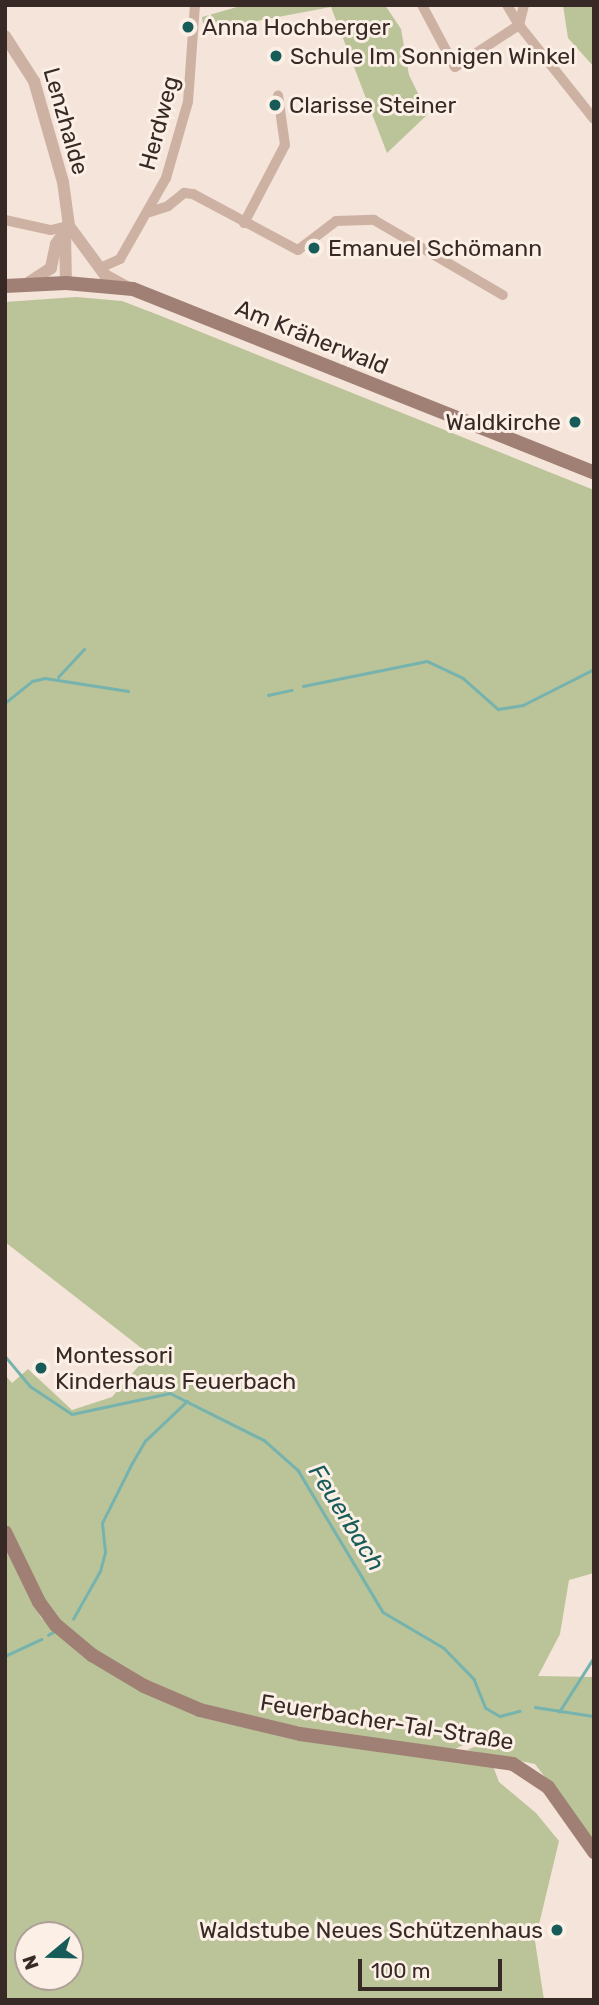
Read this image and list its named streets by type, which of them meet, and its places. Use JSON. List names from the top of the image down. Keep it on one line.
{"streets":{"main road":["Am Kräherwald","Feuerbacher-Tal-Straße"],"street":["Lenzhalde","Herdweg"]},"crossings":[["Lenzhalde","Herdweg"],["Lenzhalde","Am Kräherwald"]],"water":["Feuerbach"],"places":["Anna Hochberger","Schule Im Sonnigen Winkel","Clarisse Steiner","Emanuel Schömann","Waldkirche","Montessori Kinderhaus Feuerbach","Waldstube Neues Schützenhaus"],"scale_bar":"100 m","north":"left"}
